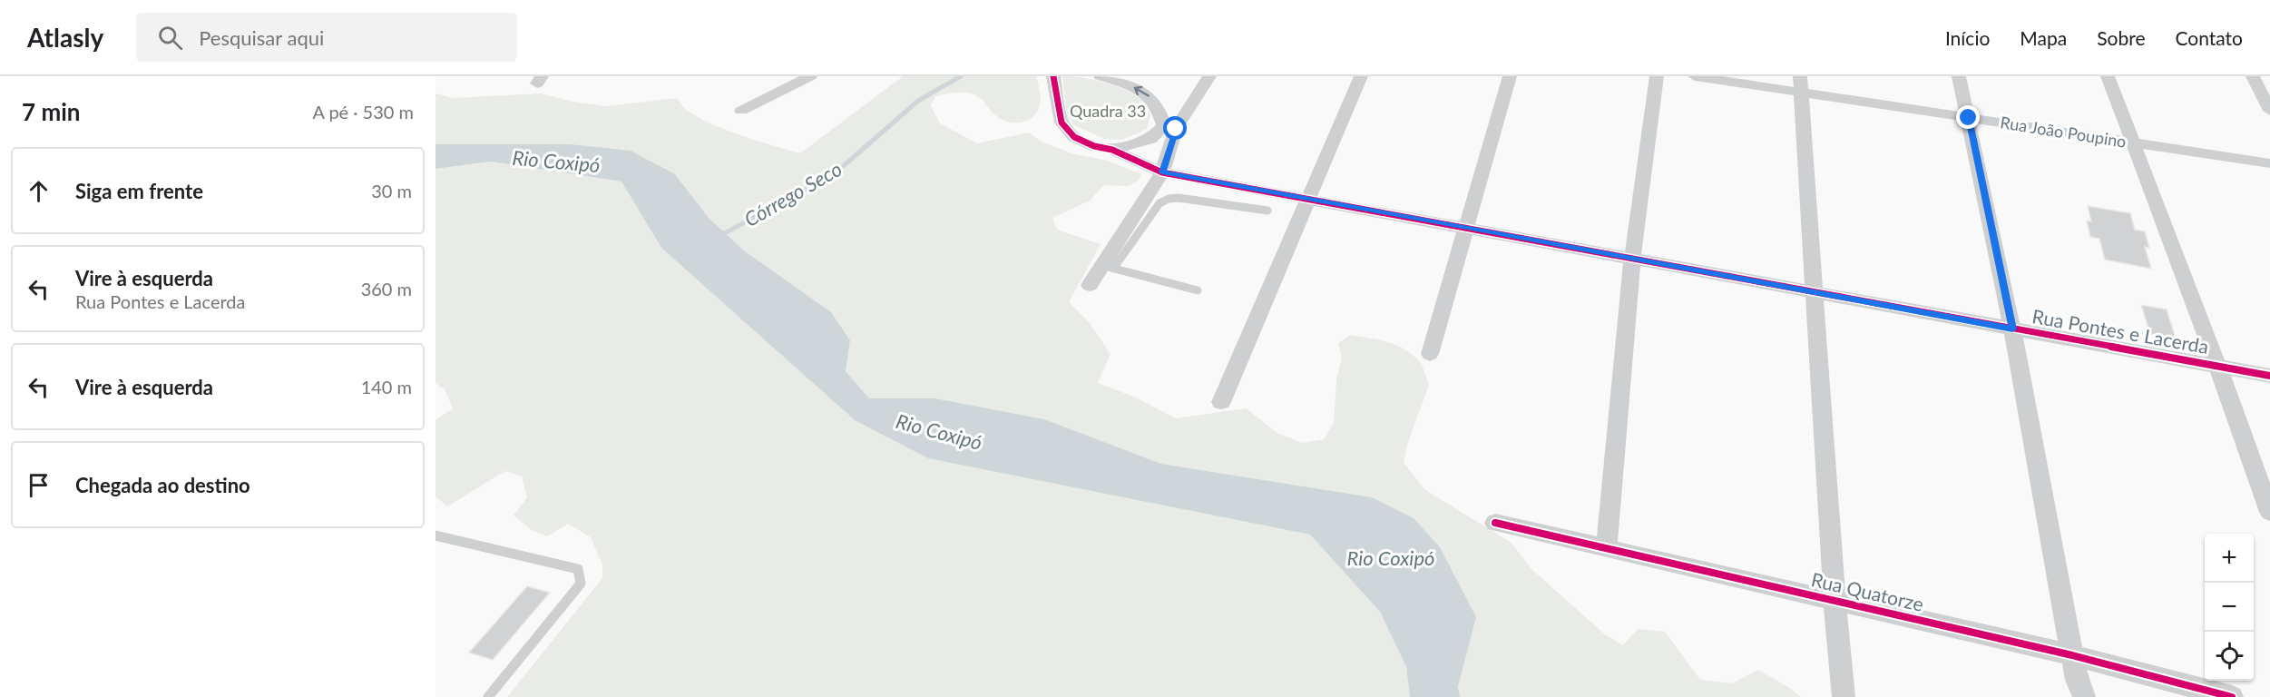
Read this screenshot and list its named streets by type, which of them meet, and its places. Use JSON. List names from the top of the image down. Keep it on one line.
{"streets":{"street":["Rua João Poupino","Rua Pontes e Lacerda","Rua Quatorze"]},"water":["Rio Coxipó","Córrego Seco"],"parks":["Quadra 33"],"page":{"header":"Atlasly","search":"Pesquisar aqui","nav":["Início","Mapa","Sobre","Contato"],"heading":["7 min","A pé · 530 m"],"list":[["Siga em frente","30 m"],["Vire à esquerda","Rua Pontes e Lacerda","360 m"],["Vire à esquerda","140 m"],"Chegada ao destino"],"map_buttons":["+","−"]}}
